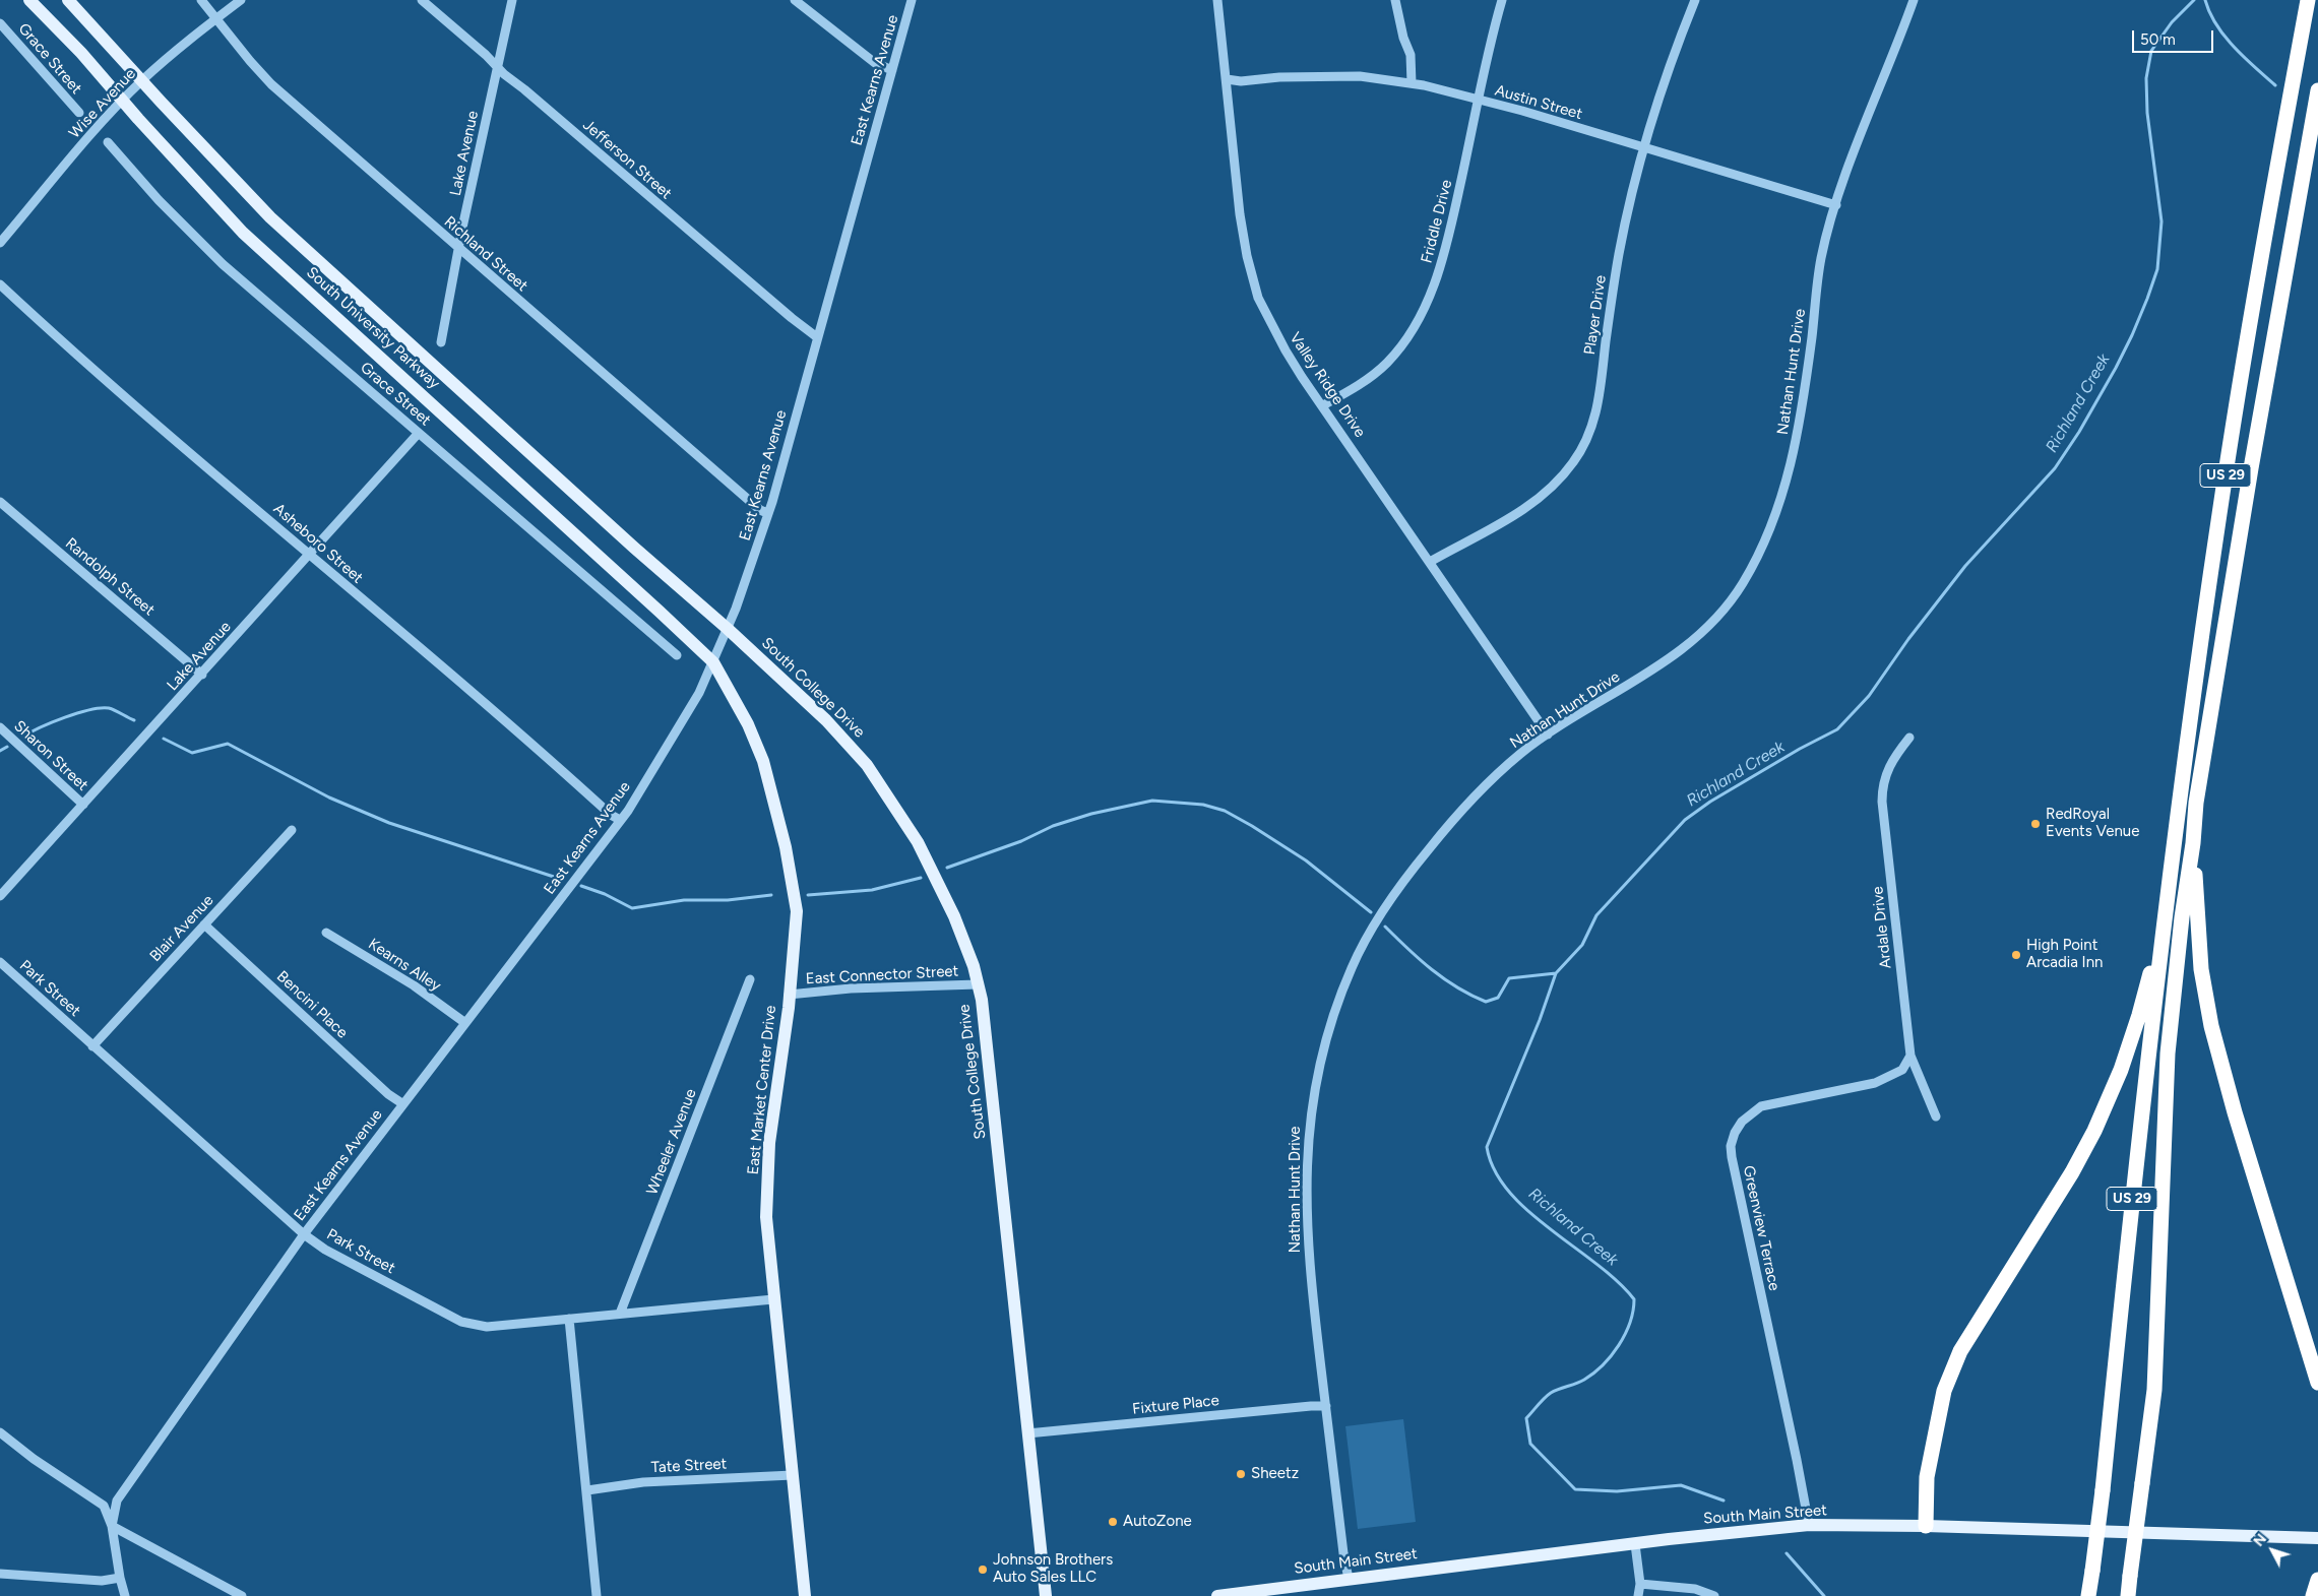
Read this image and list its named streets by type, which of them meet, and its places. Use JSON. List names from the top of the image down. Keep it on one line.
{"streets":{"highway":["US 29"],"main road":["South University Parkway","South College Drive","East Market Center Drive","South Main Street"],"street":["Grace Street","East Kearns Avenue","Austin Street","Wise Avenue","Lake Avenue","Jefferson Street","Friddle Drive","Richland Street","Player Drive","Nathan Hunt Drive","Valley Ridge Drive","Asheboro Street","Randolph Street","Sharon Street","Ardale Drive","Blair Avenue","Kearns Alley","East Connector Street","Park Street","Bencini Place","Wheeler Avenue","Greenview Terrace","Fixture Place","Tate Street"]},"crossings":[["Grace Street","Lake Avenue"],["East Kearns Avenue","Jefferson Street"],["East Kearns Avenue","Richland Street"],["East Kearns Avenue","South University Parkway"],["East Kearns Avenue","Asheboro Street"],["East Kearns Avenue","South College Drive"],["East Kearns Avenue","Kearns Alley"],["East Kearns Avenue","Park Street"],["East Kearns Avenue","Bencini Place"],["East Kearns Avenue","East Market Center Drive"],["Austin Street","Friddle Drive"],["Austin Street","Player Drive"],["Austin Street","Nathan Hunt Drive"],["Austin Street","Valley Ridge Drive"],["Wise Avenue","Richland Street"],["Wise Avenue","South University Parkway"],["Lake Avenue","Jefferson Street"],["Lake Avenue","Richland Street"],["Lake Avenue","Asheboro Street"],["Lake Avenue","Randolph Street"],["Lake Avenue","Sharon Street"],["Friddle Drive","Valley Ridge Drive"],["Player Drive","Valley Ridge Drive"],["South University Parkway","South College Drive"],["South University Parkway","East Market Center Drive"],["Nathan Hunt Drive","Valley Ridge Drive"],["Nathan Hunt Drive","Fixture Place"],["Nathan Hunt Drive","South Main Street"],["South College Drive","East Connector Street"],["South College Drive","Fixture Place"],["Ardale Drive","Greenview Terrace"],["Blair Avenue","Park Street"],["Blair Avenue","Bencini Place"],["East Connector Street","East Market Center Drive"],["Park Street","East Market Center Drive"],["Park Street","Wheeler Avenue"],["East Market Center Drive","Tate Street"],["Greenview Terrace","South Main Street"]],"water":["Richland Creek"],"places":["RedRoyal Events Venue","High Point Arcadia Inn","Sheetz","AutoZone","Johnson Brothers Auto Sales LLC"],"scale_bar":"50 m","north":"top left"}
